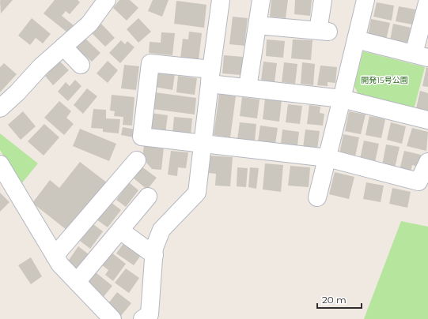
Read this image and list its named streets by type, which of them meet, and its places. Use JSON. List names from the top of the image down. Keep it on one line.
{"parks":["開発15号公園"],"scale_bar":"20 m"}
